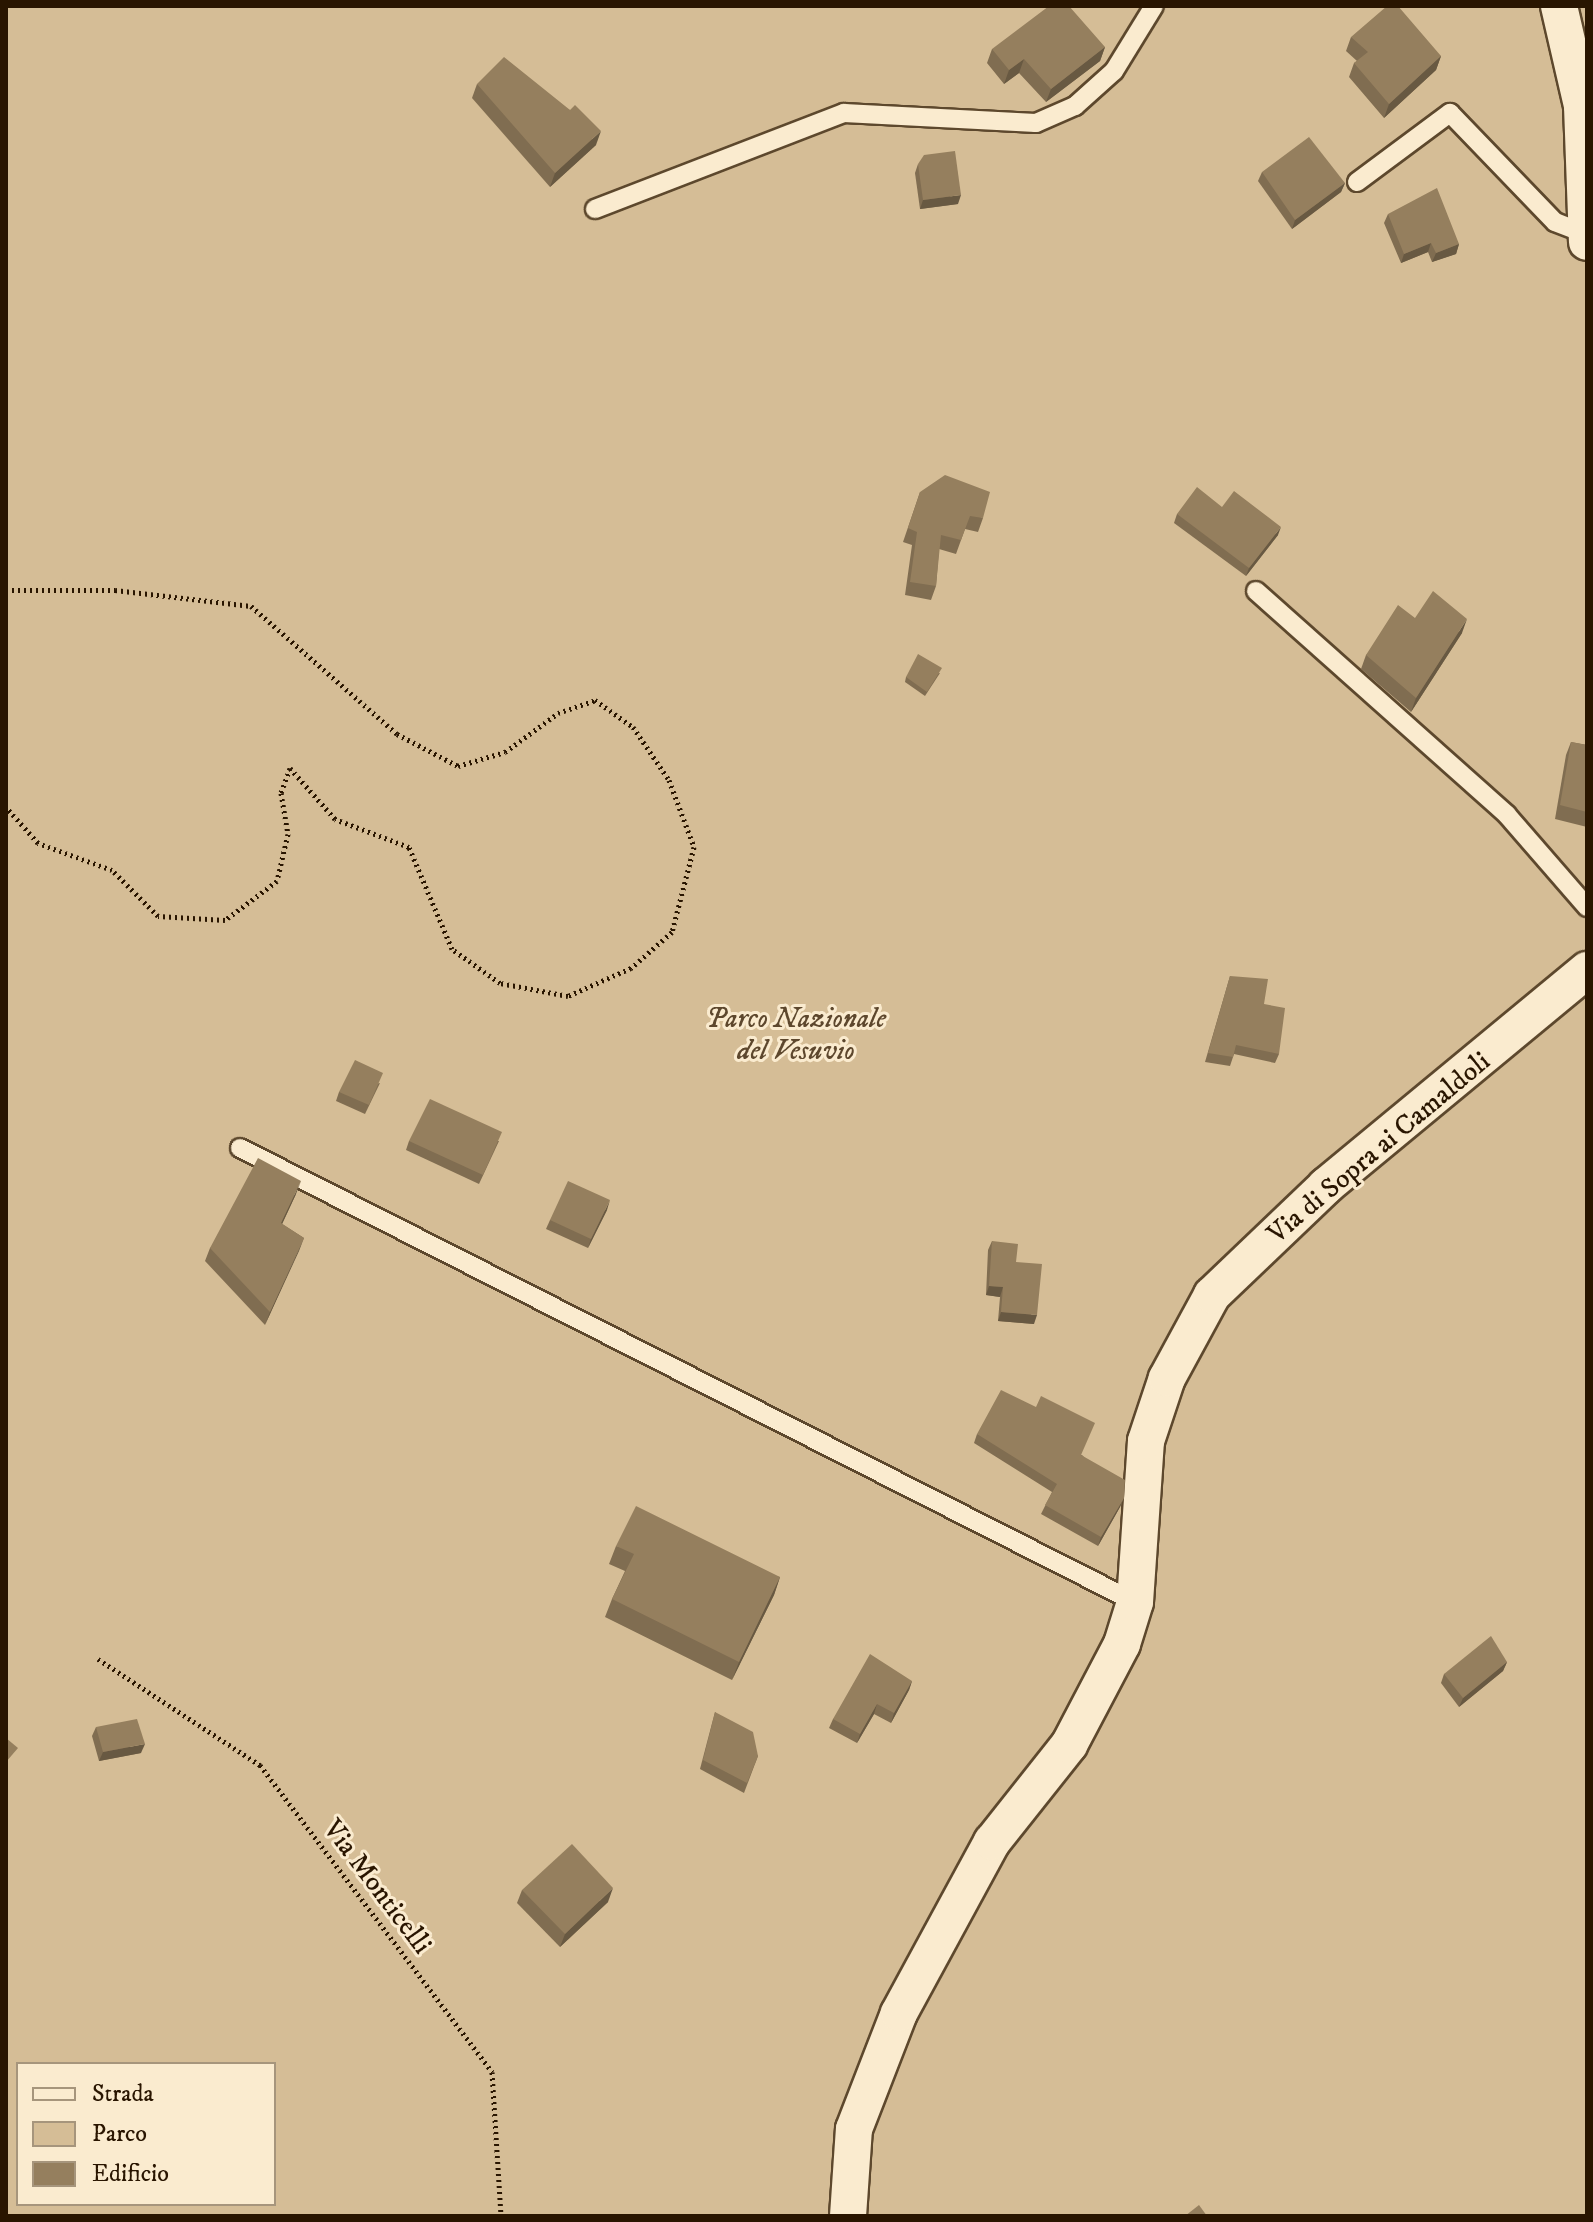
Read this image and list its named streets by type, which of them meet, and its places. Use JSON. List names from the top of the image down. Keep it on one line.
{"streets":{"street":["Via di Sopra ai Camaldoli"],"path":["Via Monticelli"]},"parks":["Parco Nazionale del Vesuvio"],"legend":["Strada","Parco","Edificio"]}
